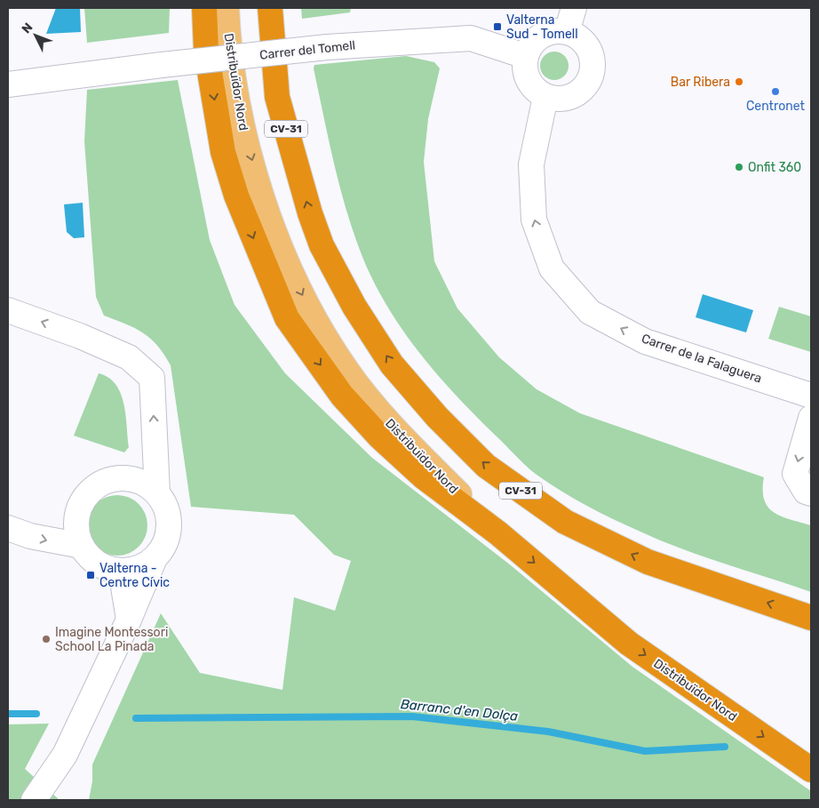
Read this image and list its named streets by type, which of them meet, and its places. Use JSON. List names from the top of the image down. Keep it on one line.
{"streets":{"highway":["Distribuïdor Nord","CV-31"],"street":["Carrer del Tomell","Carrer de la Falaguera"]},"crossings":[["Carrer del Tomell","Carrer de la Falaguera"]],"one_way":["Distribuïdor Nord","Carrer de la Falaguera"],"water":["Barranc d'en Dolça"],"places":{"transit":["Valterna Sud - Tomell","Valterna - Centre Cívic"],"other":["Bar Ribera","Centronet","Onfit 360","Imagine Montessori School La Pinada"]},"north":"top left"}
